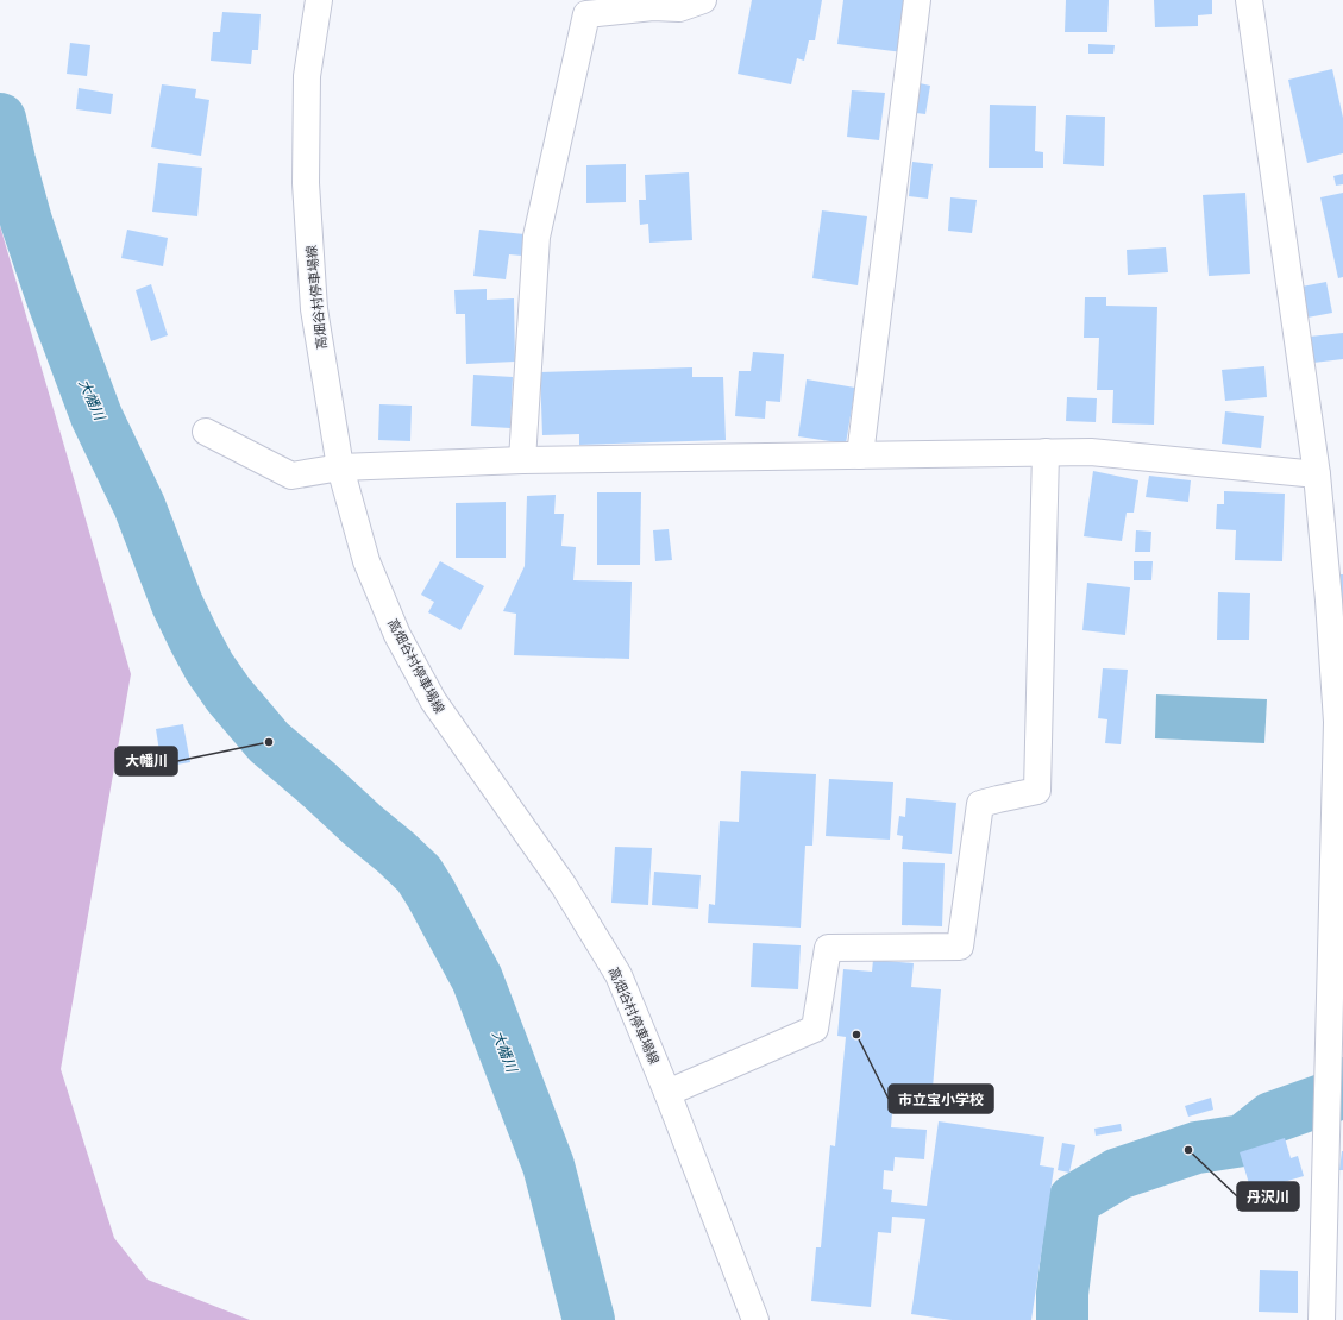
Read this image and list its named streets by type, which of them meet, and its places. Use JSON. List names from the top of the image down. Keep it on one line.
{"streets":{"street":["高畑谷村停車場線"]},"water":["大幡川"],"places":["大幡川","市立宝小学校","丹沢川"]}
